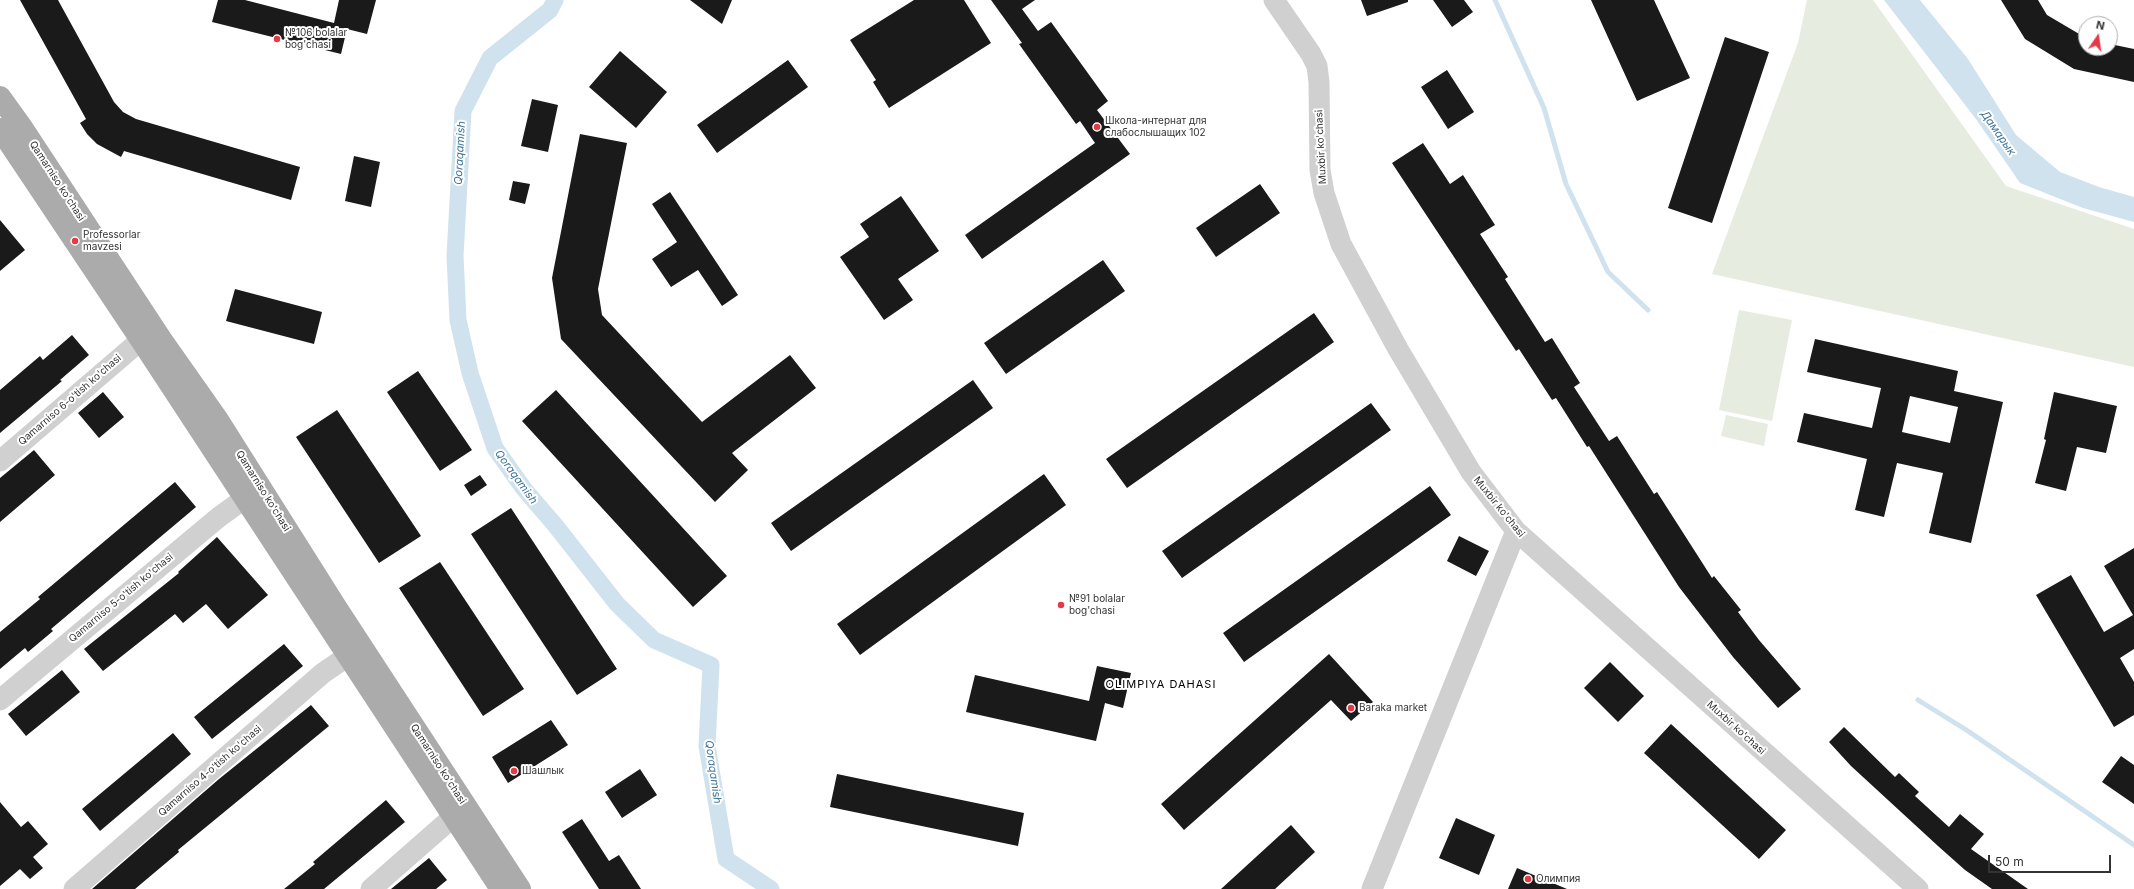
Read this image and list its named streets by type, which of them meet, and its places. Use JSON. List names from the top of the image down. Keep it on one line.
{"streets":{"main road":["Qamarniso ko'chasi"],"street":["Muxbir ko'chasi","Qamarniso 6-o'tish ko'chasi","Qamarniso 5-o'tish ko'chasi","Qamarniso 4-o'tish ko'chasi"]},"crossings":[["Qamarniso ko'chasi","Qamarniso 6-o'tish ko'chasi"],["Qamarniso ko'chasi","Qamarniso 5-o'tish ko'chasi"],["Qamarniso ko'chasi","Qamarniso 4-o'tish ko'chasi"]],"districts":["OLIMPIYA DAHASI"],"water":["Дамарык","Qoraqamish"],"places":["№106 bolalar bog'chasi","Школа-интернат для слабослышащих 102","Professorlar mavzesi","№91 bolalar bog'chasi","Baraka market","Шашлык","Олимпия"],"scale_bar":"50 m","north":"top"}
